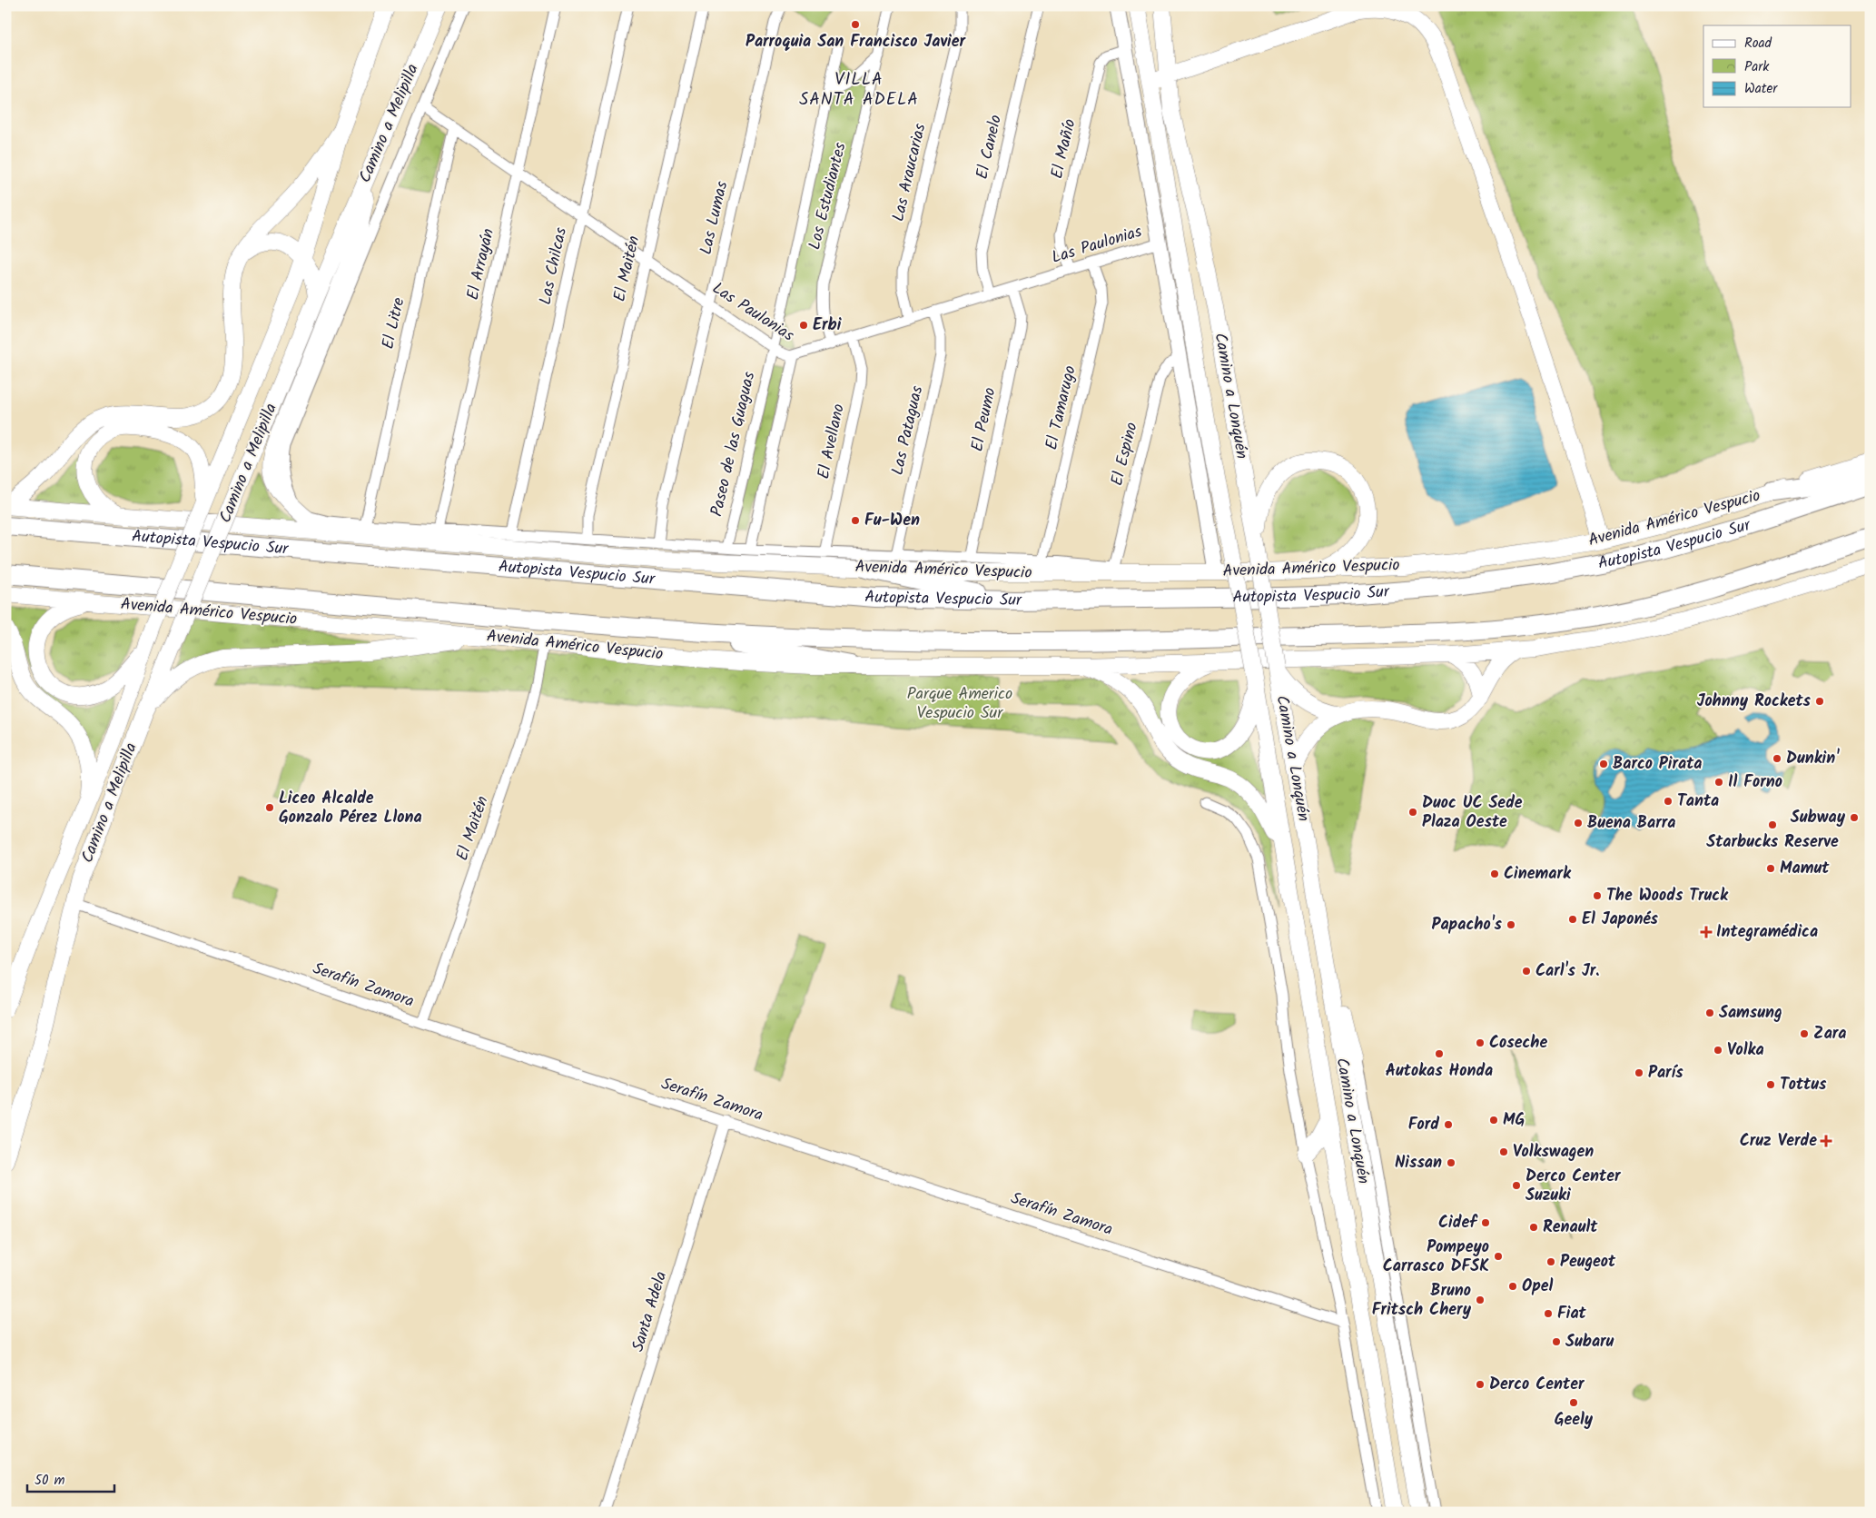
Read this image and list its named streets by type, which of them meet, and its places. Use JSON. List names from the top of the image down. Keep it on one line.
{"streets":{"highway":["Autopista Vespucio Sur"],"main road":["Camino a Melipilla","Camino a Lonquén","Avenida Américo Vespucio"],"street":["El Canelo","El Mañío","Las Araucarias","Los Estudiantes","Las Lumas","Las Paulonias","El Arrayán","Las Chilcas","El Maitén","El Litre","El Tamarugo","El Peumo","Las Pataguas","El Avellano","Paseo de las Guaguas","El Espino","Serafín Zamora","Santa Adela"]},"crossings":[["Camino a Melipilla","Las Paulonias"],["Camino a Melipilla","Avenida Américo Vespucio"],["Camino a Melipilla","Serafín Zamora"],["El Canelo","Las Paulonias"],["El Mañío","Las Paulonias"],["Las Araucarias","Las Paulonias"],["Los Estudiantes","Las Paulonias"],["Los Estudiantes","Paseo de las Guaguas"],["Las Lumas","Las Paulonias"],["Las Lumas","Avenida Américo Vespucio"],["Las Paulonias","El Arrayán"],["Las Paulonias","Las Chilcas"],["Las Paulonias","El Maitén"],["Las Paulonias","El Litre"],["Las Paulonias","El Tamarugo"],["Las Paulonias","El Peumo"],["Las Paulonias","Las Pataguas"],["Las Paulonias","El Avellano"],["Las Paulonias","Paseo de las Guaguas"],["El Arrayán","Avenida Américo Vespucio"],["Las Chilcas","Avenida Américo Vespucio"],["El Maitén","Avenida Américo Vespucio"],["El Maitén","Serafín Zamora"],["El Litre","Avenida Américo Vespucio"],["El Tamarugo","Avenida Américo Vespucio"],["El Peumo","Avenida Américo Vespucio"],["Las Pataguas","Avenida Américo Vespucio"],["El Avellano","Avenida Américo Vespucio"],["Paseo de las Guaguas","Avenida Américo Vespucio"],["El Espino","Avenida Américo Vespucio"],["Serafín Zamora","Santa Adela"]],"districts":["VILLA SANTA ADELA"],"parks":["Parque Americo Vespucio Sur"],"places":{"other":["Parroquia San Francisco Javier","Erbi","Fu-Wen","Johnny Rockets","Dunkin'","Barco Pirata","Il Forno","Tanta","Liceo Alcalde Gonzalo Pérez Llona","Duoc UC Sede Plaza Oeste","Subway","Buena Barra","Starbucks Reserve","Mamut","Cinemark","The Woods Truck","El Japonés","Papacho's","Carl's Jr.","Samsung","Zara","Coseche","Volka","Autokas Honda","París","Tottus","MG","Ford","Volkswagen","Nissan","Derco Center Suzuki","Cidef","Renault","Pompeyo Carrasco DFSK","Peugeot","Opel","Bruno Fritsch Chery","Fiat","Subaru","Derco Center","Geely"],"health":["Integramédica","Cruz Verde"]},"legend":["Road","Park","Water"],"scale_bar":"50 m"}
